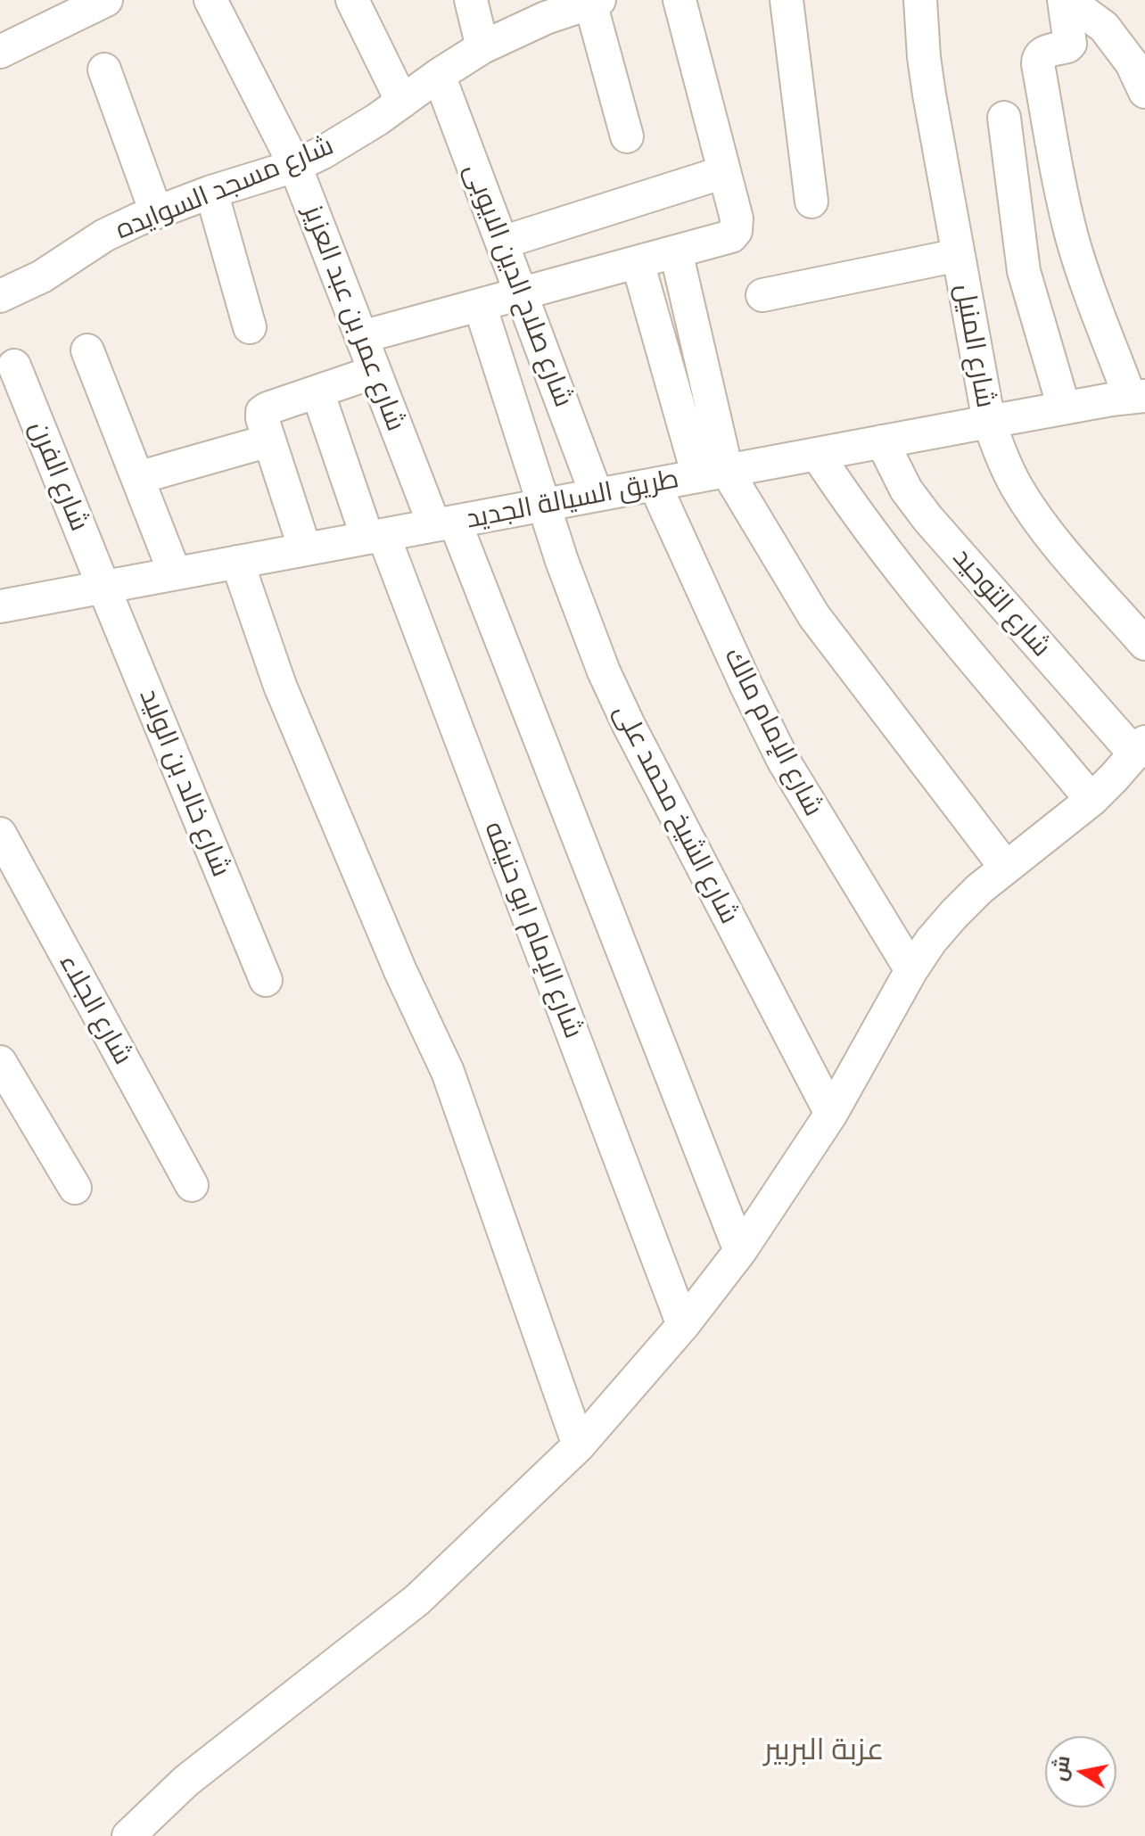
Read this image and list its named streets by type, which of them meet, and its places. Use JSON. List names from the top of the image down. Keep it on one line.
{"streets":{"street":["شارع مسجد السوايده","شارع صلاح الدين الايوبى","شارع عمر بن عبد العزيز","شارع المنيل","شارع الفرن","طريق السيالة الجديد","شارع التوحيد","شارع الإمام مالك","شارع خالد بن الوليد","شارع الشيخ محمد على","شارع الإمام ابو حنيفه","شارع الجلاء"]},"crossings":[["شارع مسجد السوايده","شارع صلاح الدين الايوبى"],["شارع مسجد السوايده","شارع عمر بن عبد العزيز"],["شارع صلاح الدين الايوبى","طريق السيالة الجديد"],["شارع عمر بن عبد العزيز","طريق السيالة الجديد"],["شارع المنيل","طريق السيالة الجديد"],["شارع الفرن","طريق السيالة الجديد"],["شارع الفرن","شارع خالد بن الوليد"],["طريق السيالة الجديد","شارع التوحيد"],["طريق السيالة الجديد","شارع الإمام مالك"],["طريق السيالة الجديد","شارع خالد بن الوليد"],["طريق السيالة الجديد","شارع الشيخ محمد على"],["طريق السيالة الجديد","شارع الإمام ابو حنيفه"]],"districts":["عزبة البربير"],"north":"left"}
